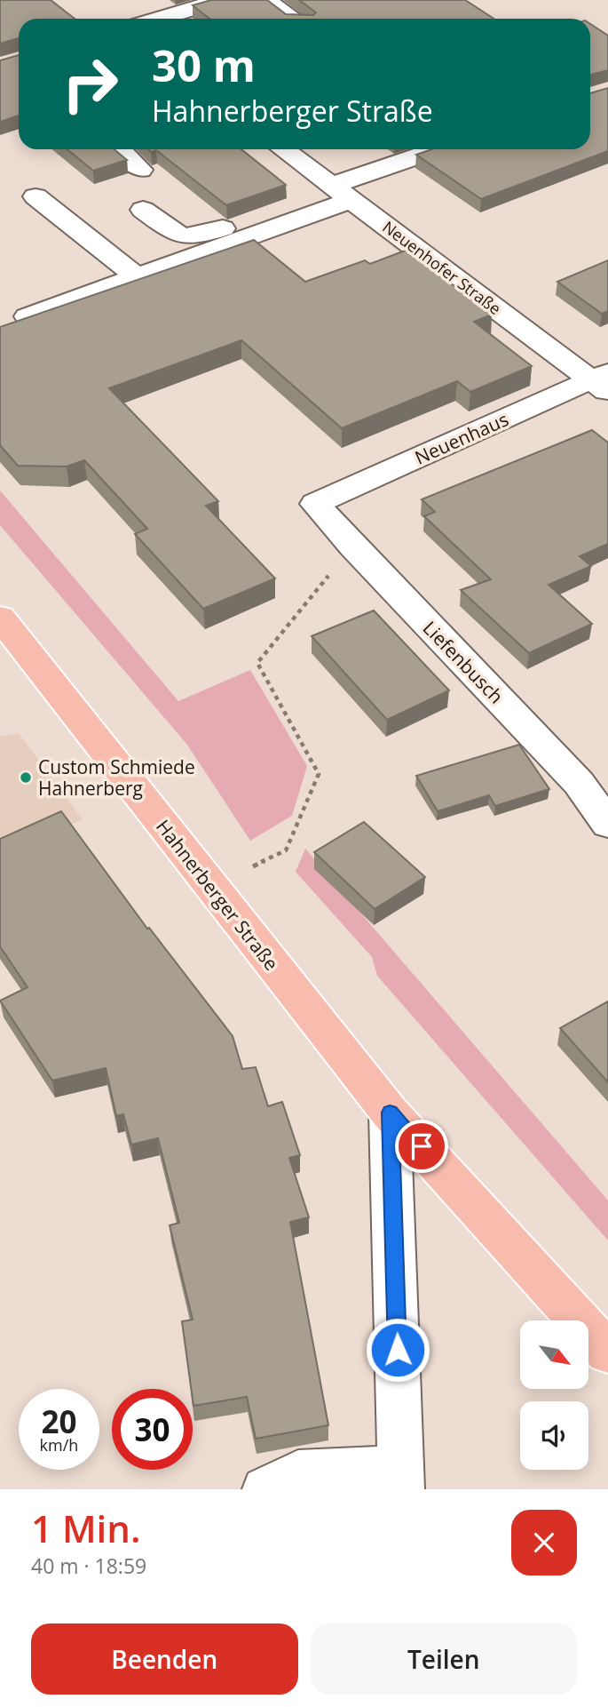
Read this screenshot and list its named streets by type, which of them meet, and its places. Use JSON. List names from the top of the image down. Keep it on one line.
{"streets":{"main road":["Hahnerberger Straße"],"street":["Neuenhofer Straße","Neuenhaus","Liefenbusch"]},"crossings":[["Neuenhofer Straße","Neuenhaus"],["Neuenhaus","Liefenbusch"]],"places":["Custom Schmiede Hahnerberg"],"north":"bottom right","page":{"turn":["30 m","Hahnerberger Straße"],"speed":"20 km/h","limit":"30","heading":["1 Min.","40 m · 18:59"],"buttons":["Beenden","Teilen"]}}
